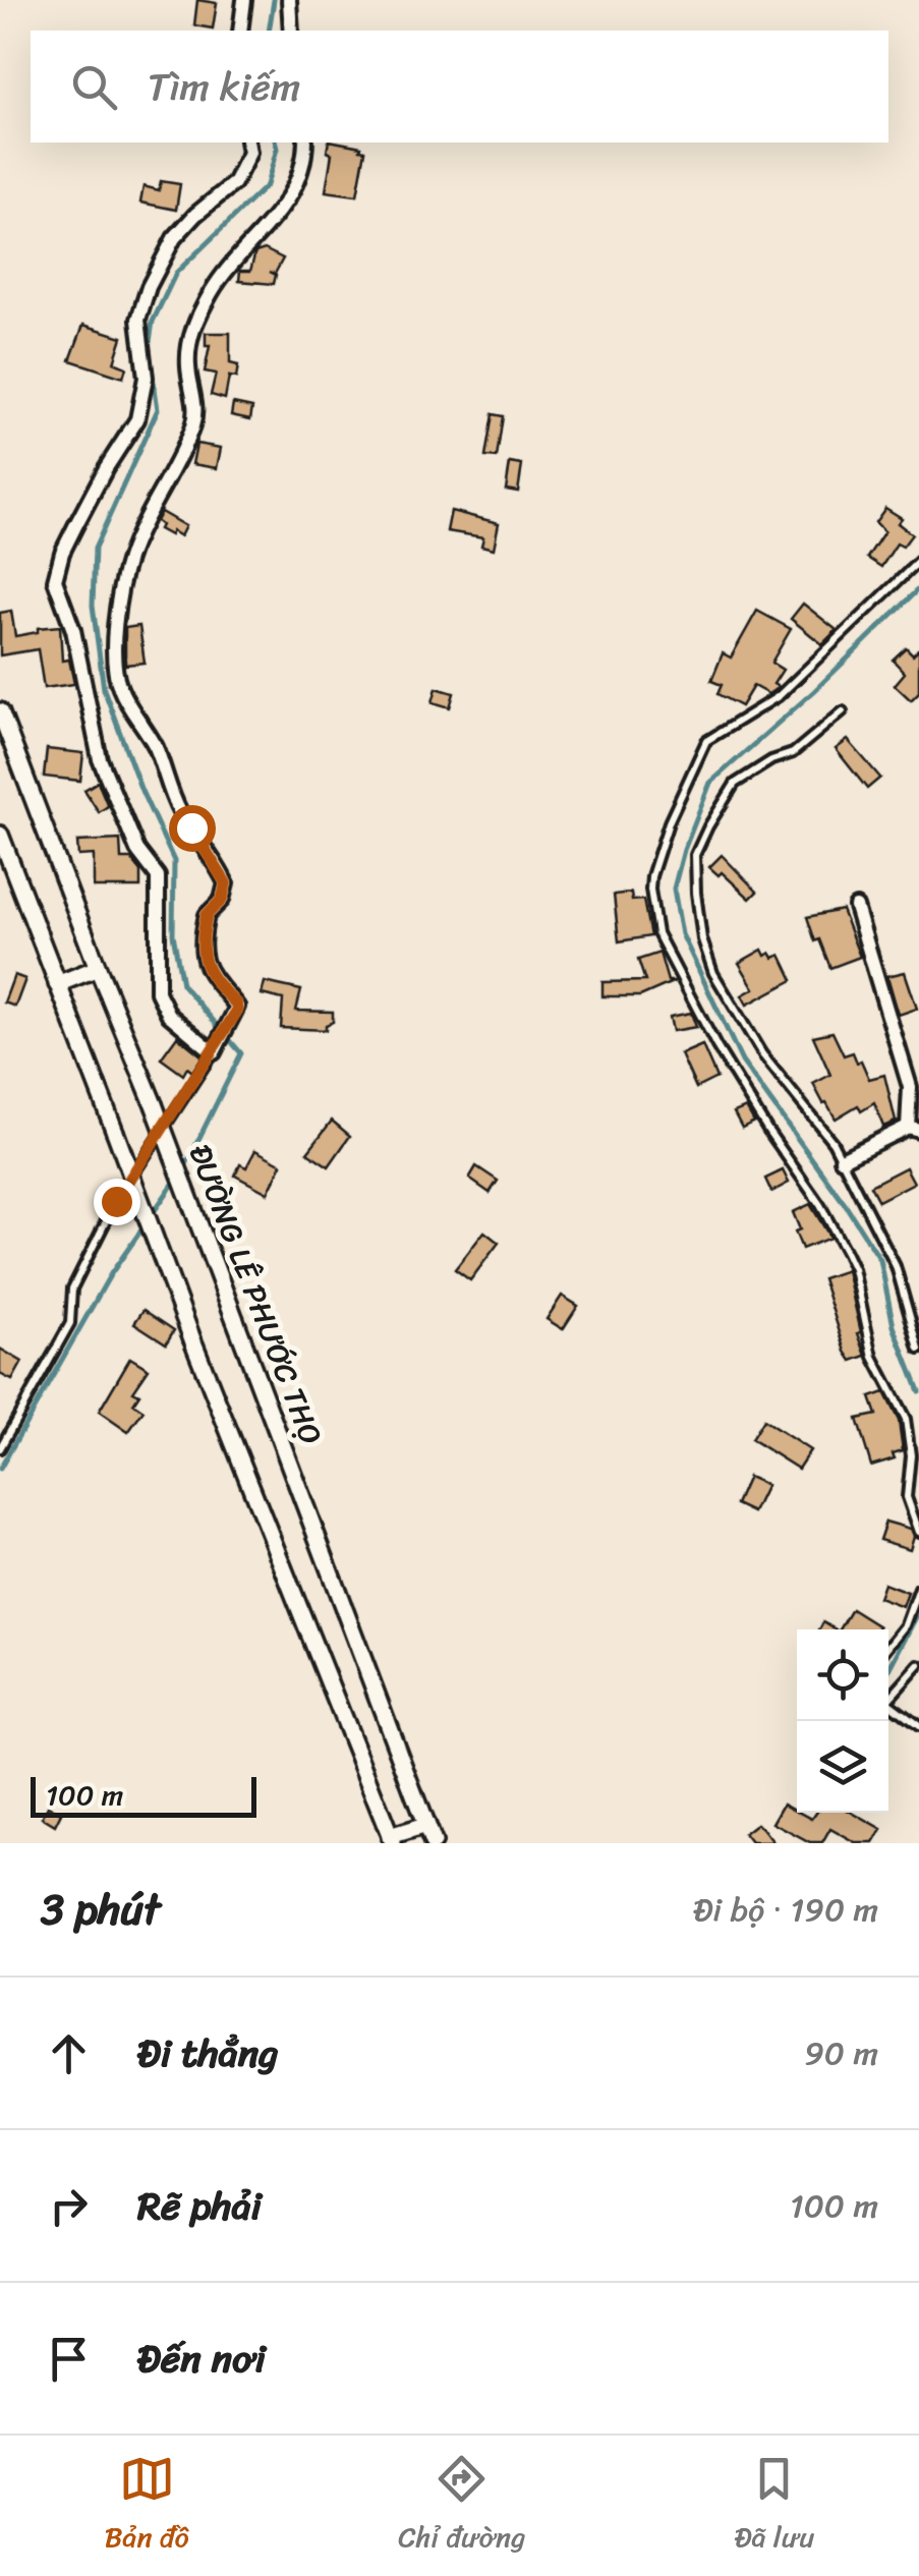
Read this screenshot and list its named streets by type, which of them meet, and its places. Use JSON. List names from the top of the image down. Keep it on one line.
{"streets":{"street":["ĐƯỜNG LÊ PHƯỚC THỌ"]},"scale_bar":"100 m","page":{"search":"Tìm kiếm","scale":"100 m","heading":["3 phút","Đi bộ · 190 m"],"list":[["Đi thẳng","90 m"],["Rẽ phải","100 m"],"Đến nơi"],"nav":["Bản đồ","Chỉ đường","Đã lưu"]}}
